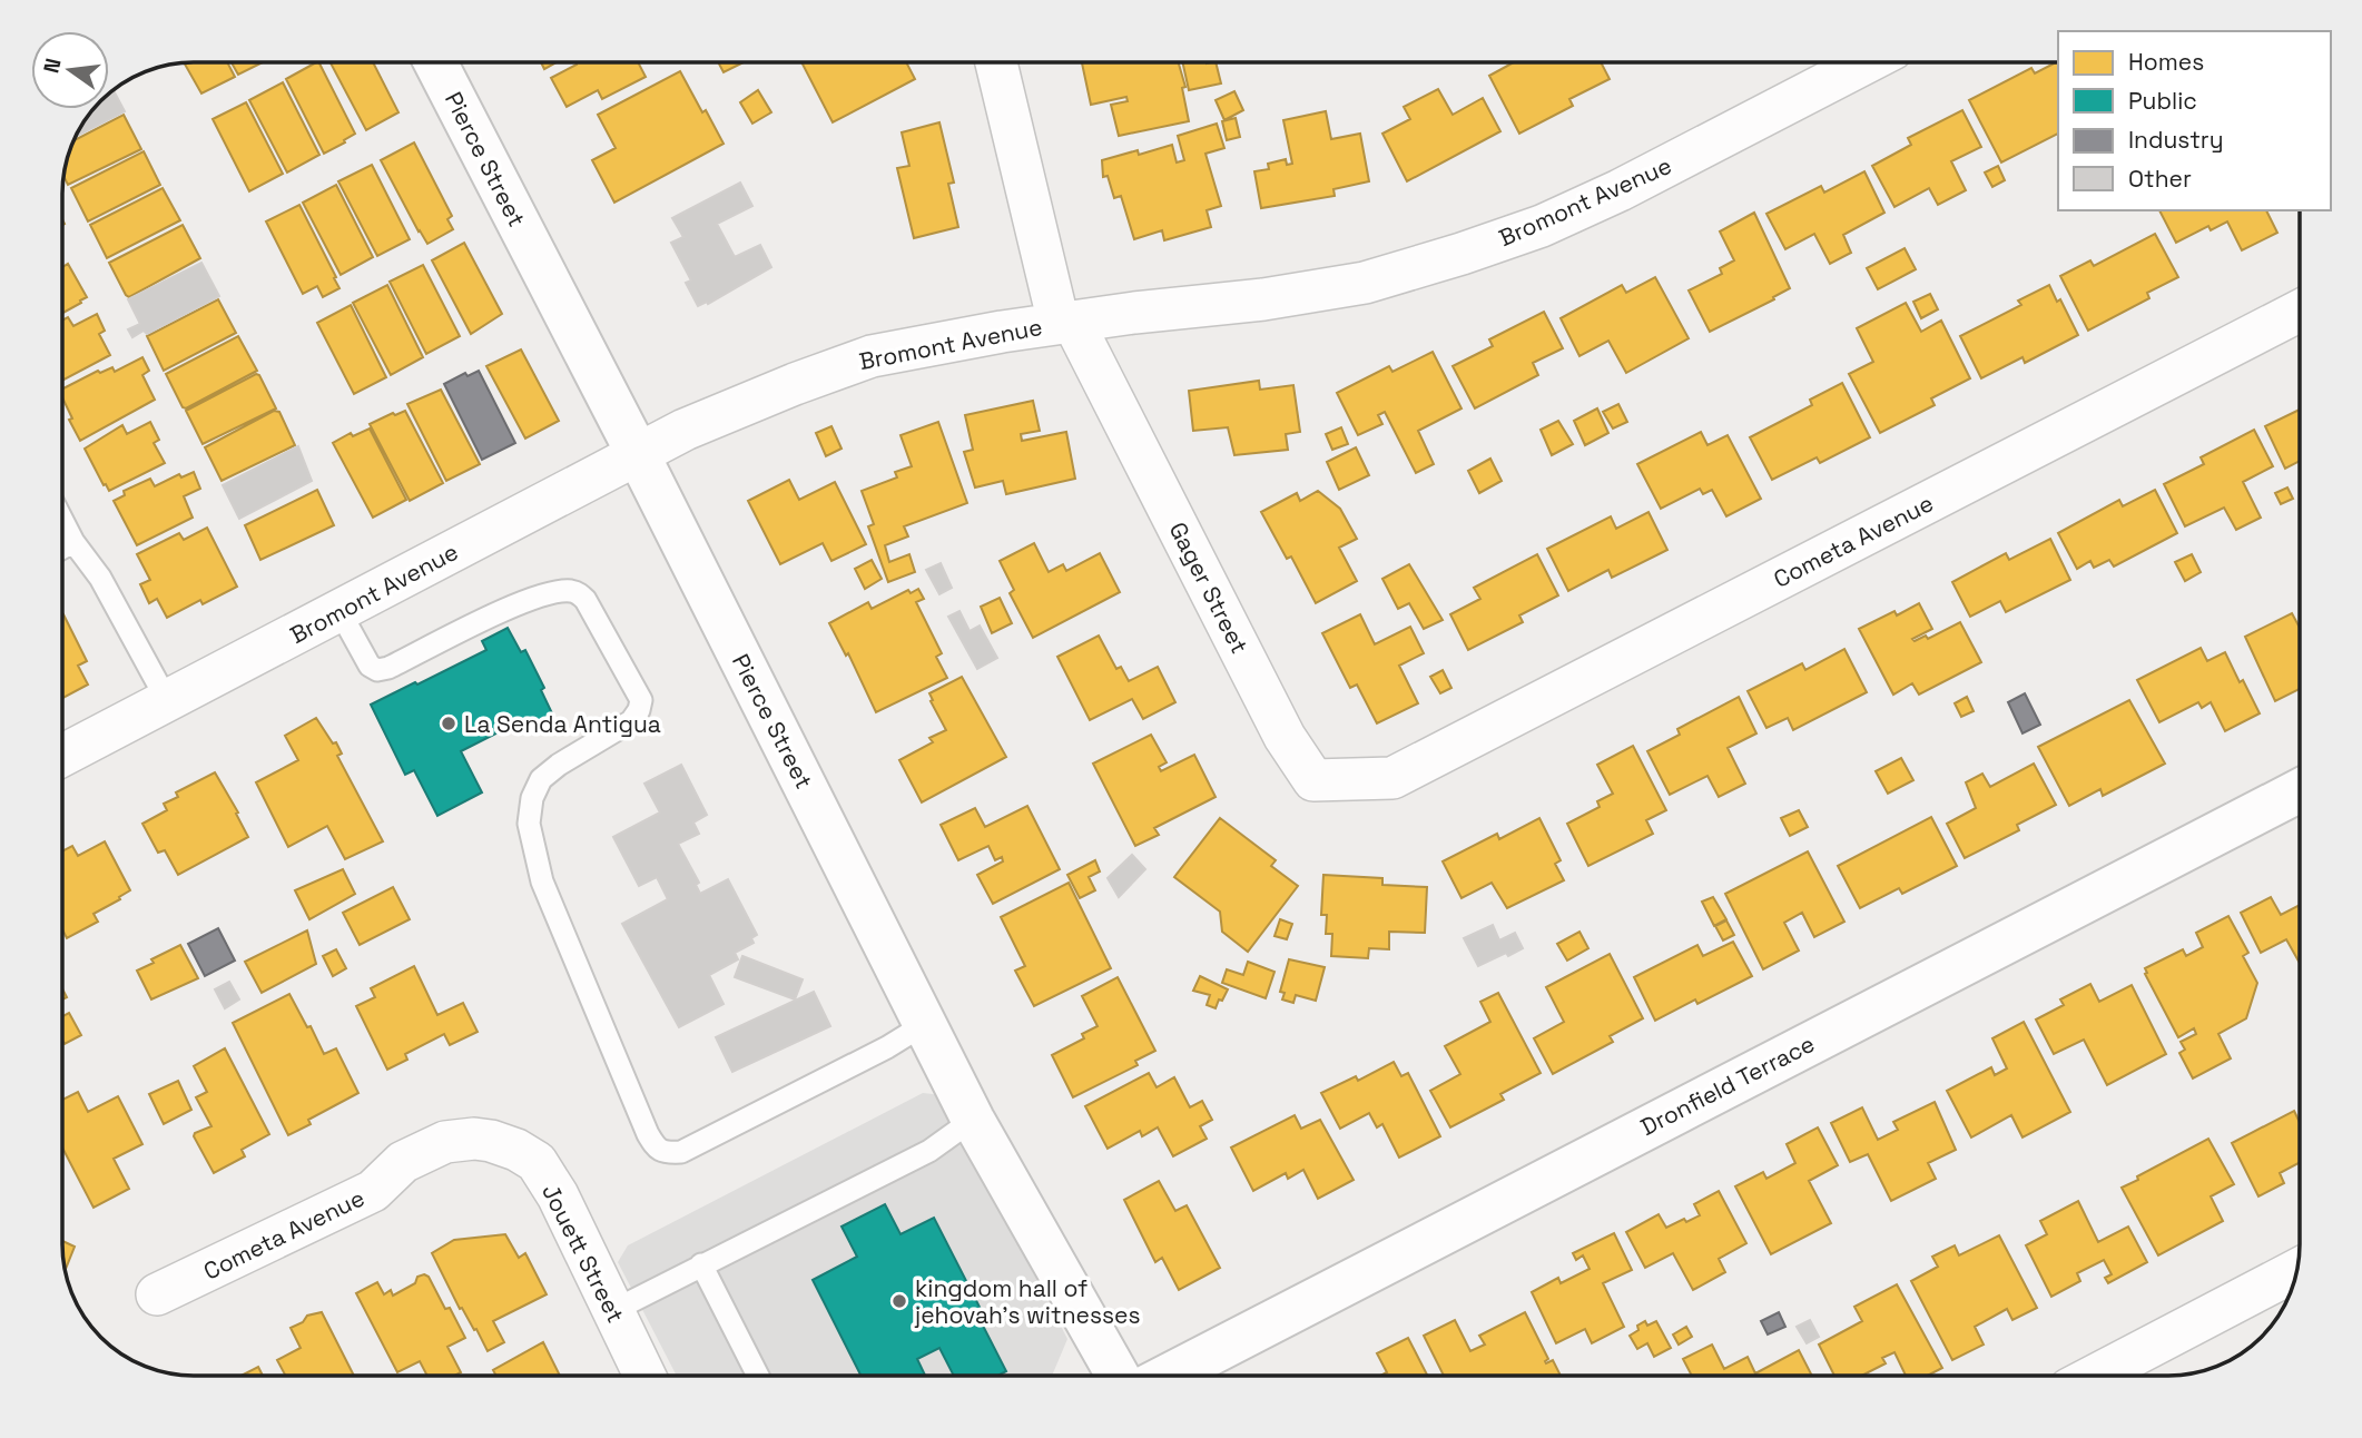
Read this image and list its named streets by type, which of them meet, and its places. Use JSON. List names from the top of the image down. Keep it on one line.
{"streets":{"street":["Pierce Street","Bromont Avenue","Cometa Avenue","Gager Street","Dronfield Terrace","Jouett Street"]},"crossings":[["Pierce Street","Bromont Avenue"],["Bromont Avenue","Gager Street"],["Cometa Avenue","Gager Street"],["Cometa Avenue","Jouett Street"]],"places":["La Senda Antigua","kingdom hall of jehovah's witnesses"],"legend":["Homes","Public","Industry","Other"],"north":"left"}
